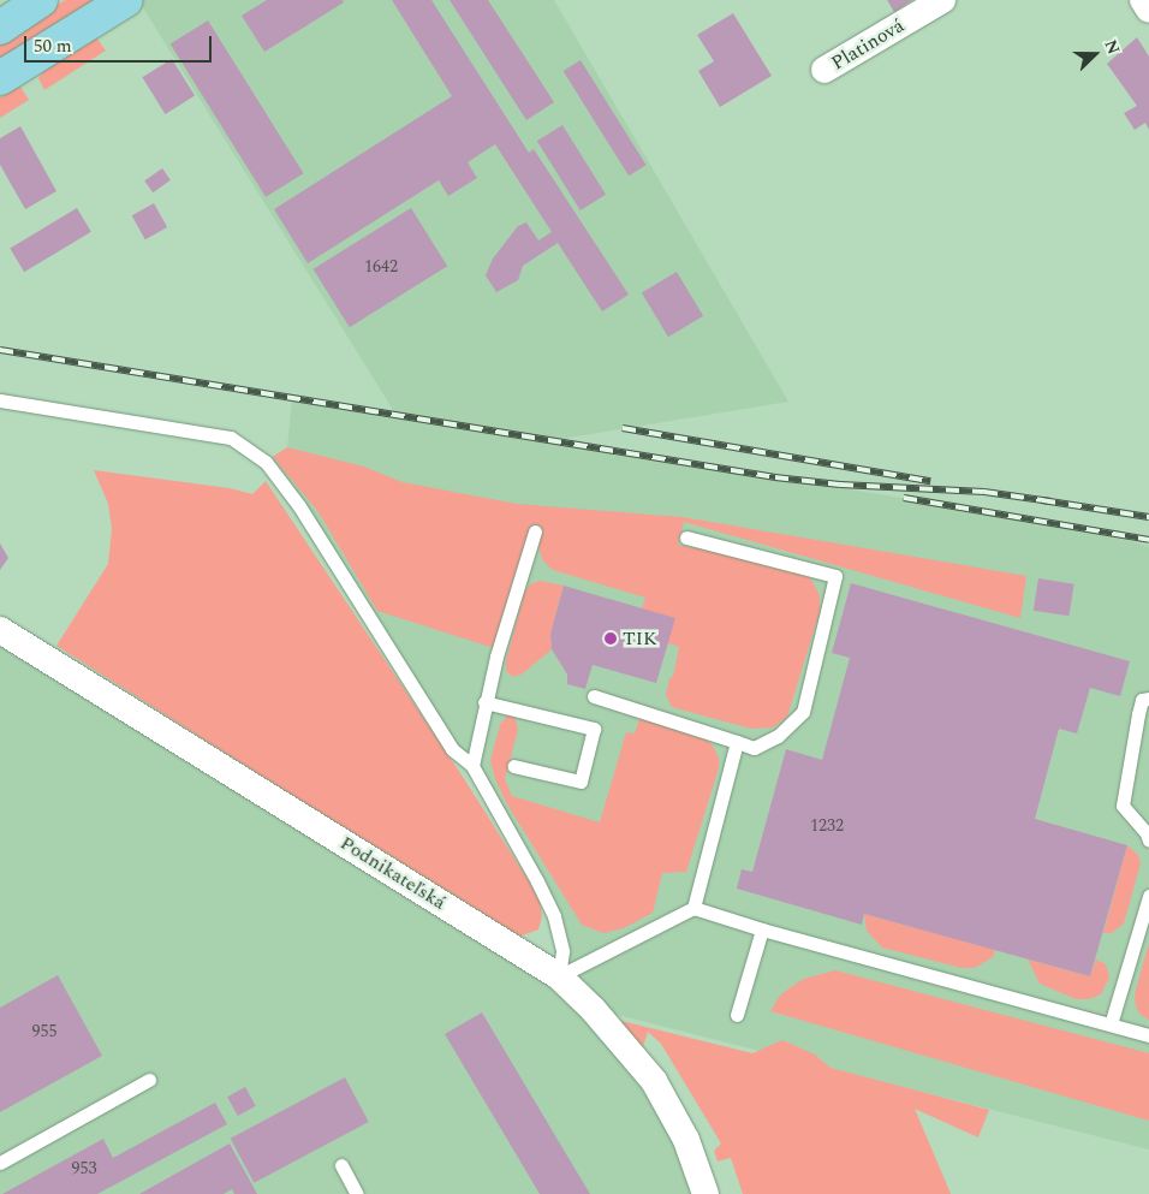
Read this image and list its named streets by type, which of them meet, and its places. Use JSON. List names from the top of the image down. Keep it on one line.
{"streets":{"street":["Platinová","Podnikateľská"]},"places":["TIK"],"house_numbers":["1642","1232","955","953"],"scale_bar":"50 m","north":"right"}
